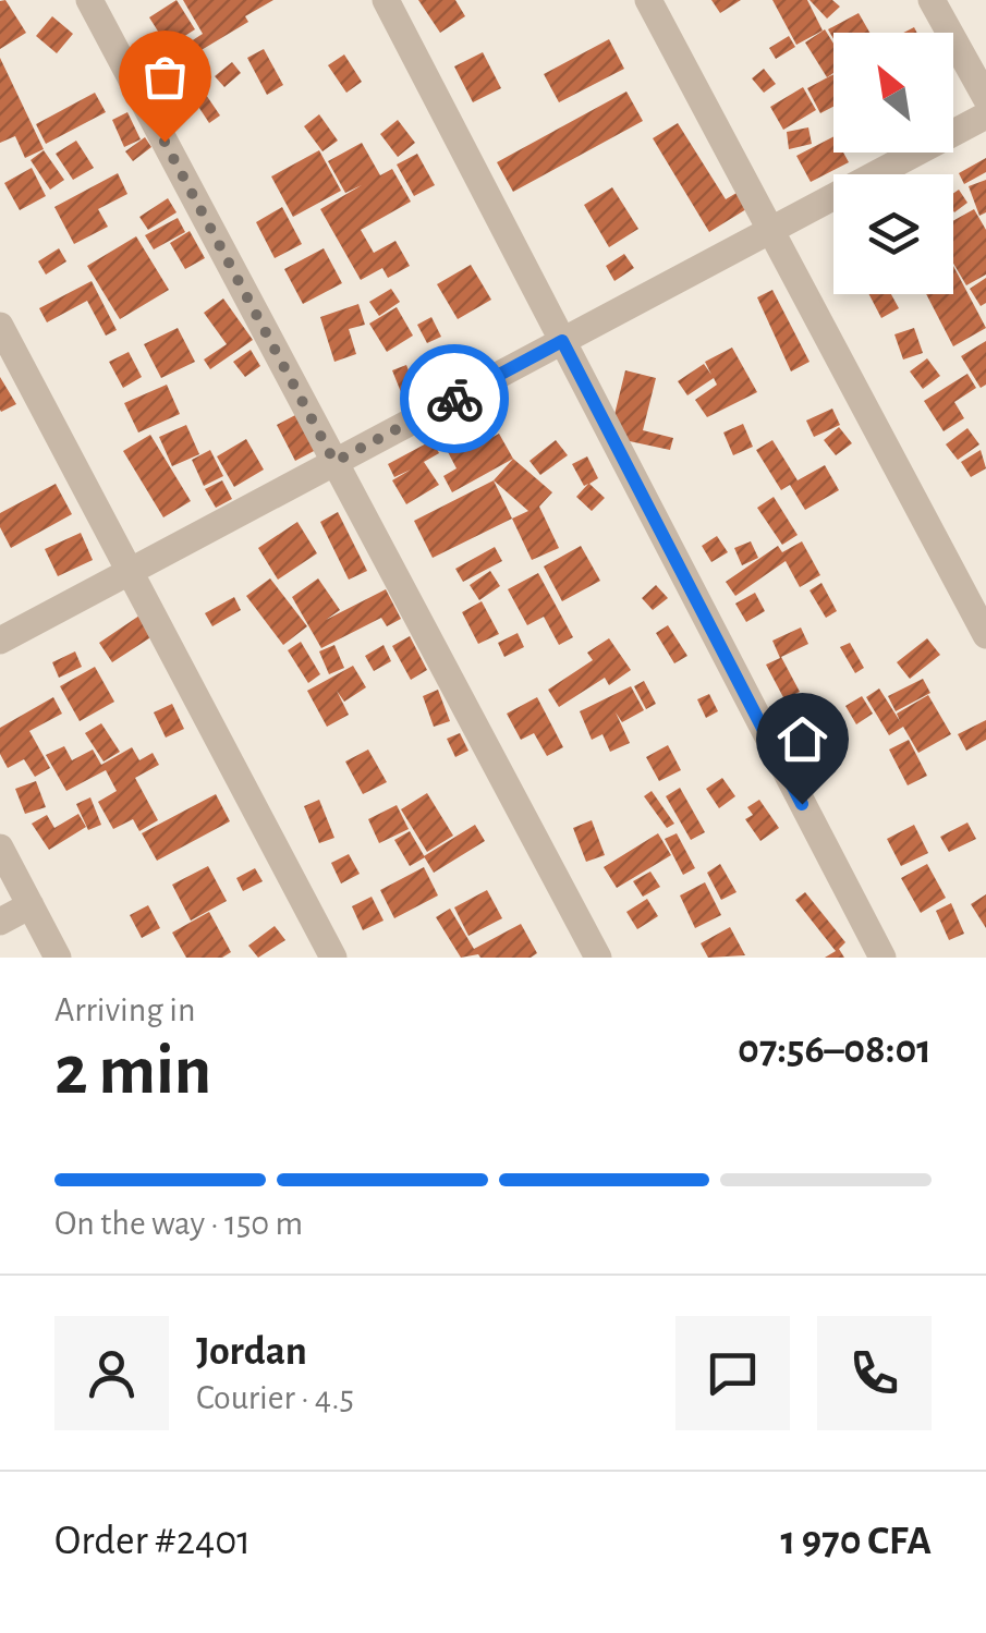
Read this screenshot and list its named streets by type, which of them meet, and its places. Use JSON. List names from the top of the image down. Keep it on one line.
{"north":"top left","page":{"heading":["2 min","Arriving in","07:56–08:01"],"panel":["Jordan","Courier · 4.5","Order #2401","1 970 CFA"],"bar":"On the way · 150 m"}}
